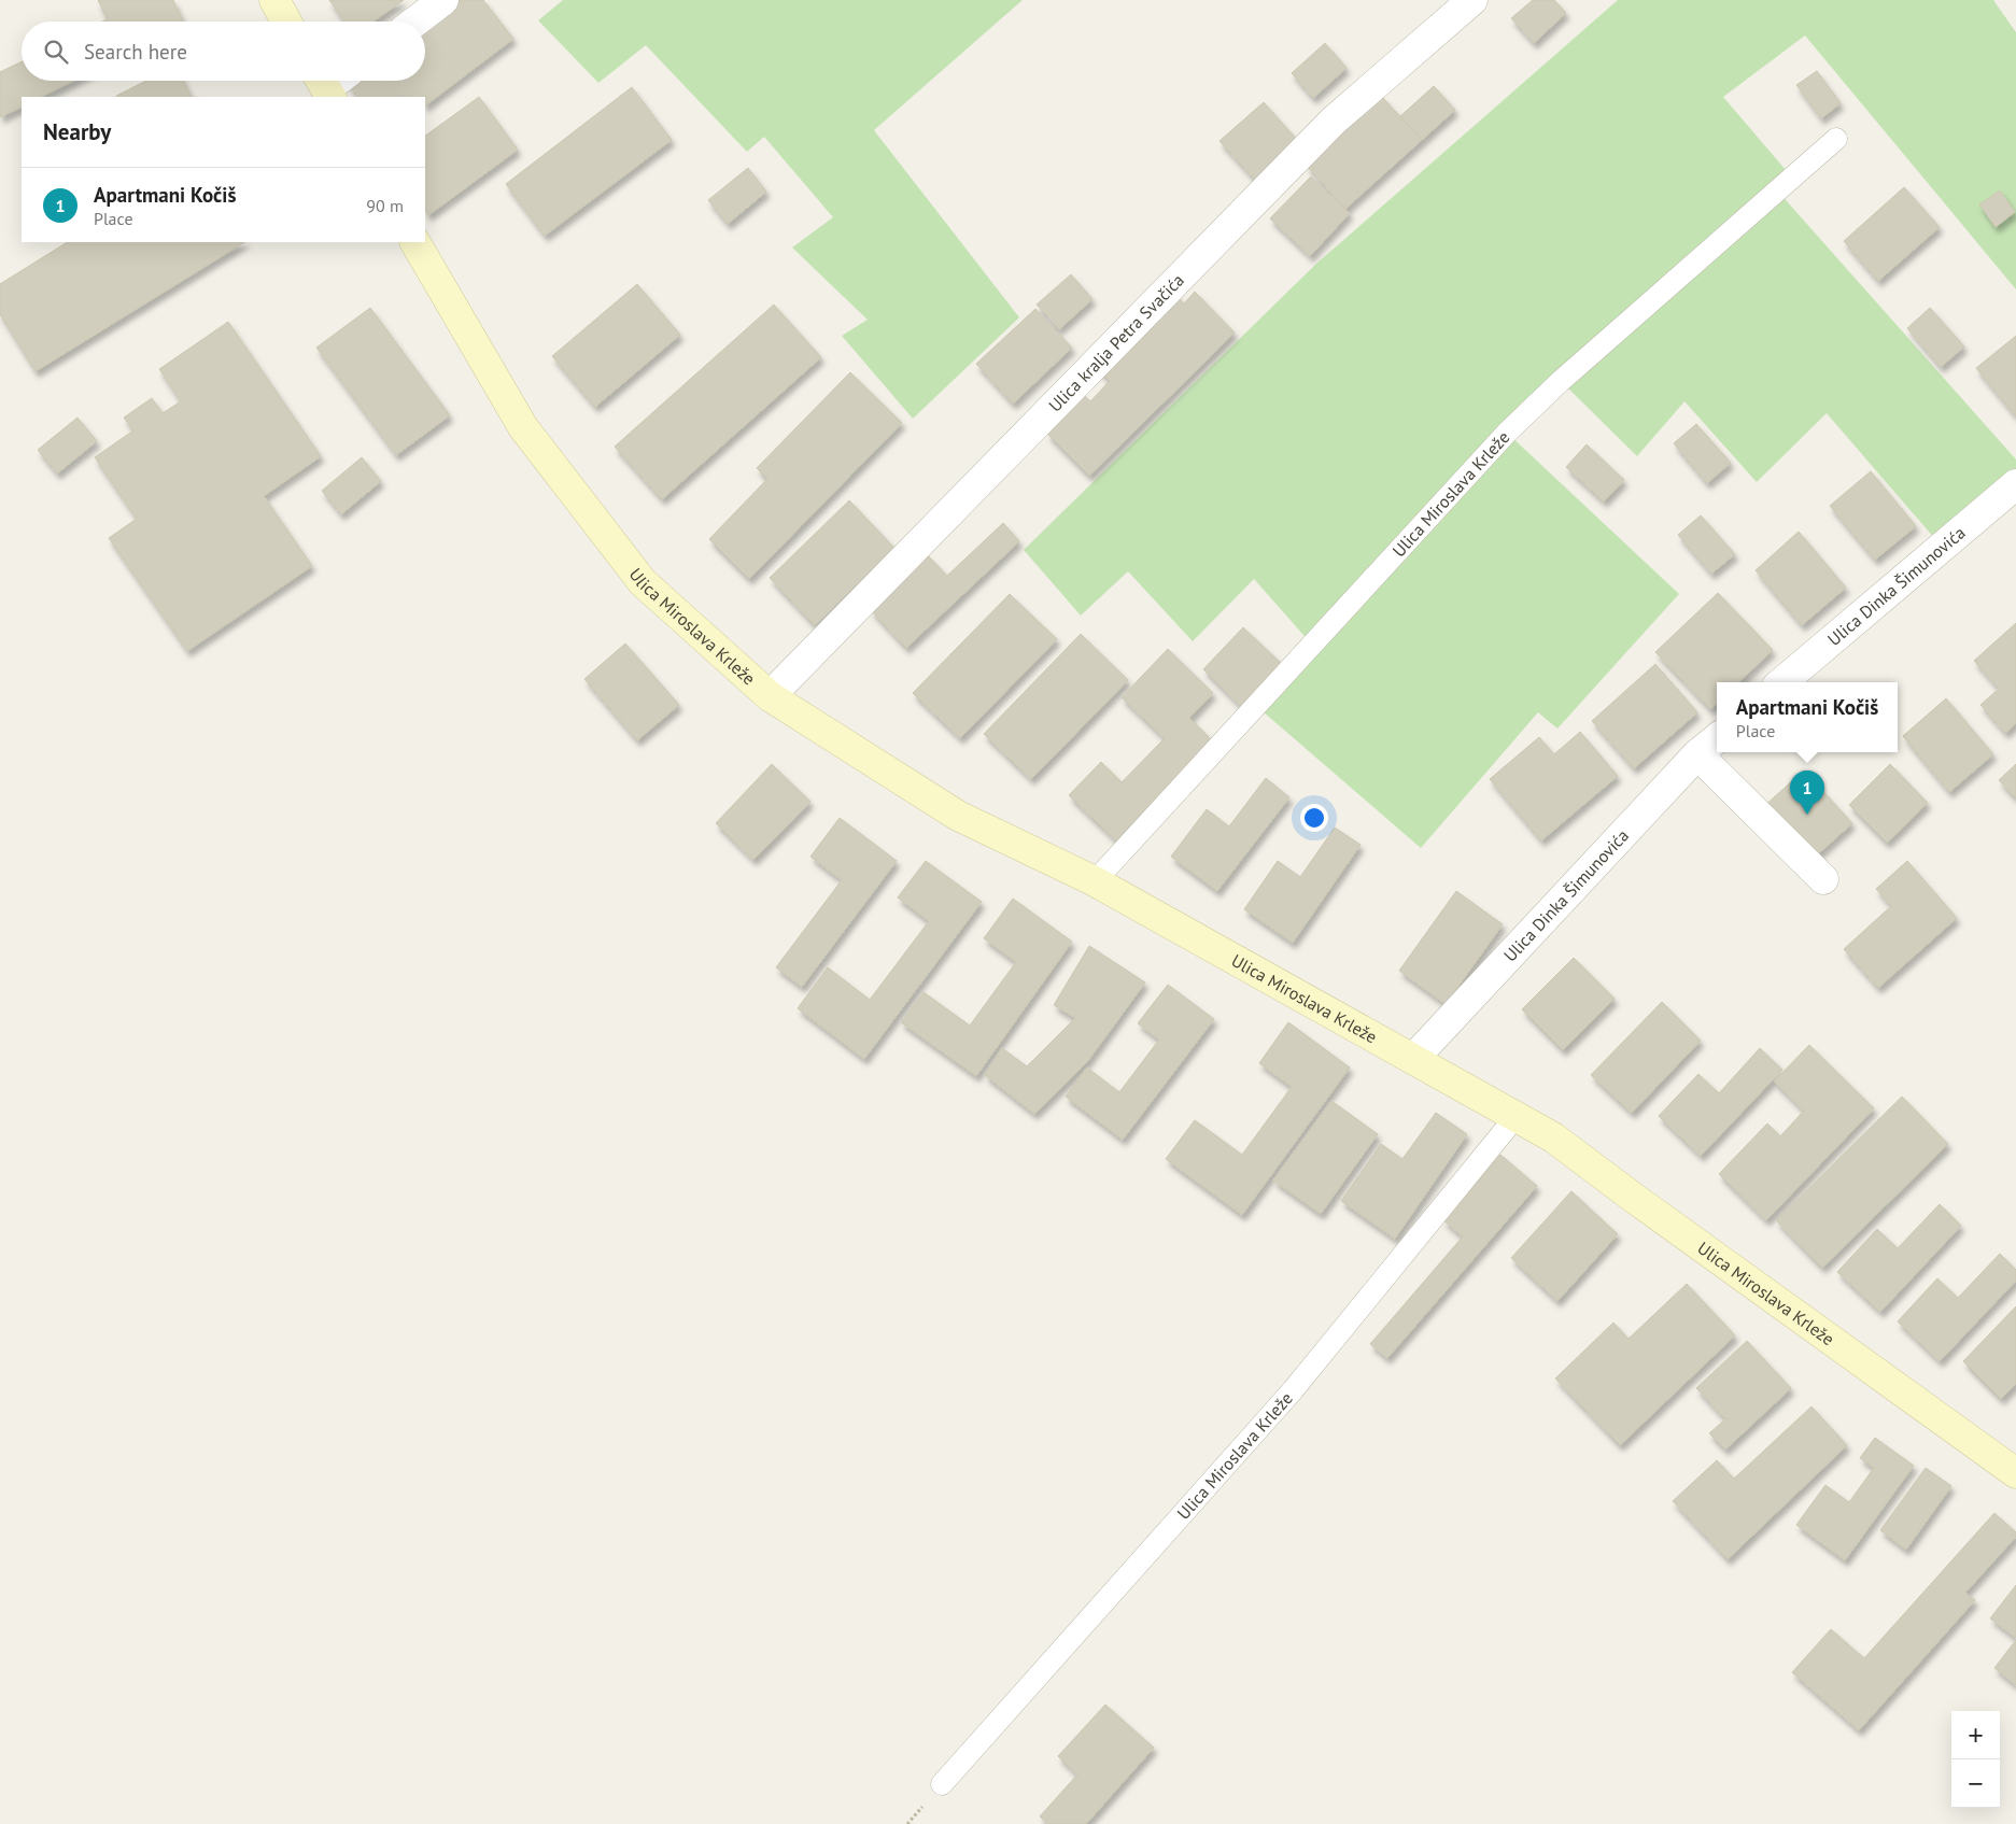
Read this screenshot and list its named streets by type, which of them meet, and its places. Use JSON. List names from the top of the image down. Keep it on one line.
{"streets":{"main road":["Ulica Miroslava Krleže"],"street":["Ulica kralja Petra Svačića","Ulica Dinka Šimunovića"]},"crossings":[["Ulica kralja Petra Svačića","Ulica Miroslava Krleže"],["Ulica Miroslava Krleže","Ulica Dinka Šimunovića"]],"page":{"search":"Search here","heading":"Nearby","list":[{"mark":"1","name":"Apartmani Kočiš","note":"Place","value":"90 m"}],"popup":["Apartmani Kočiš","Place"],"pins":"1","map_buttons":["+","−"]}}
